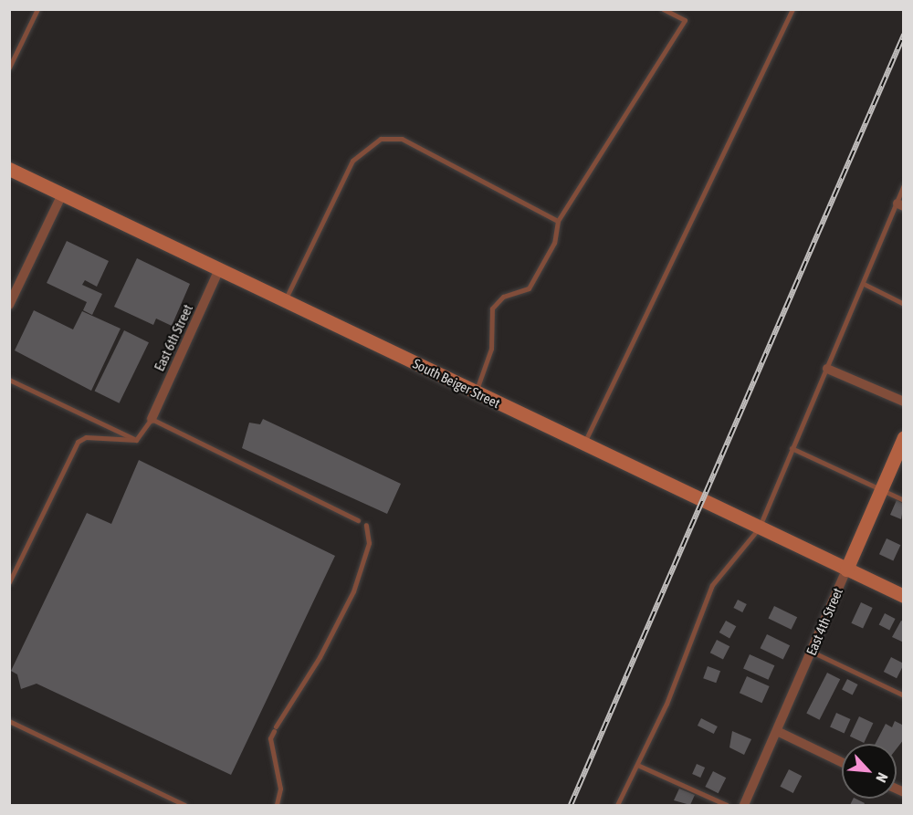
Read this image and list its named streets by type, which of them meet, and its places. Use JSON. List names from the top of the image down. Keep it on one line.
{"streets":{"street":["East 6th Street","South Beiger Street","East 4th Street"]},"crossings":[["East 6th Street","South Beiger Street"],["South Beiger Street","East 4th Street"]],"north":"bottom right"}
